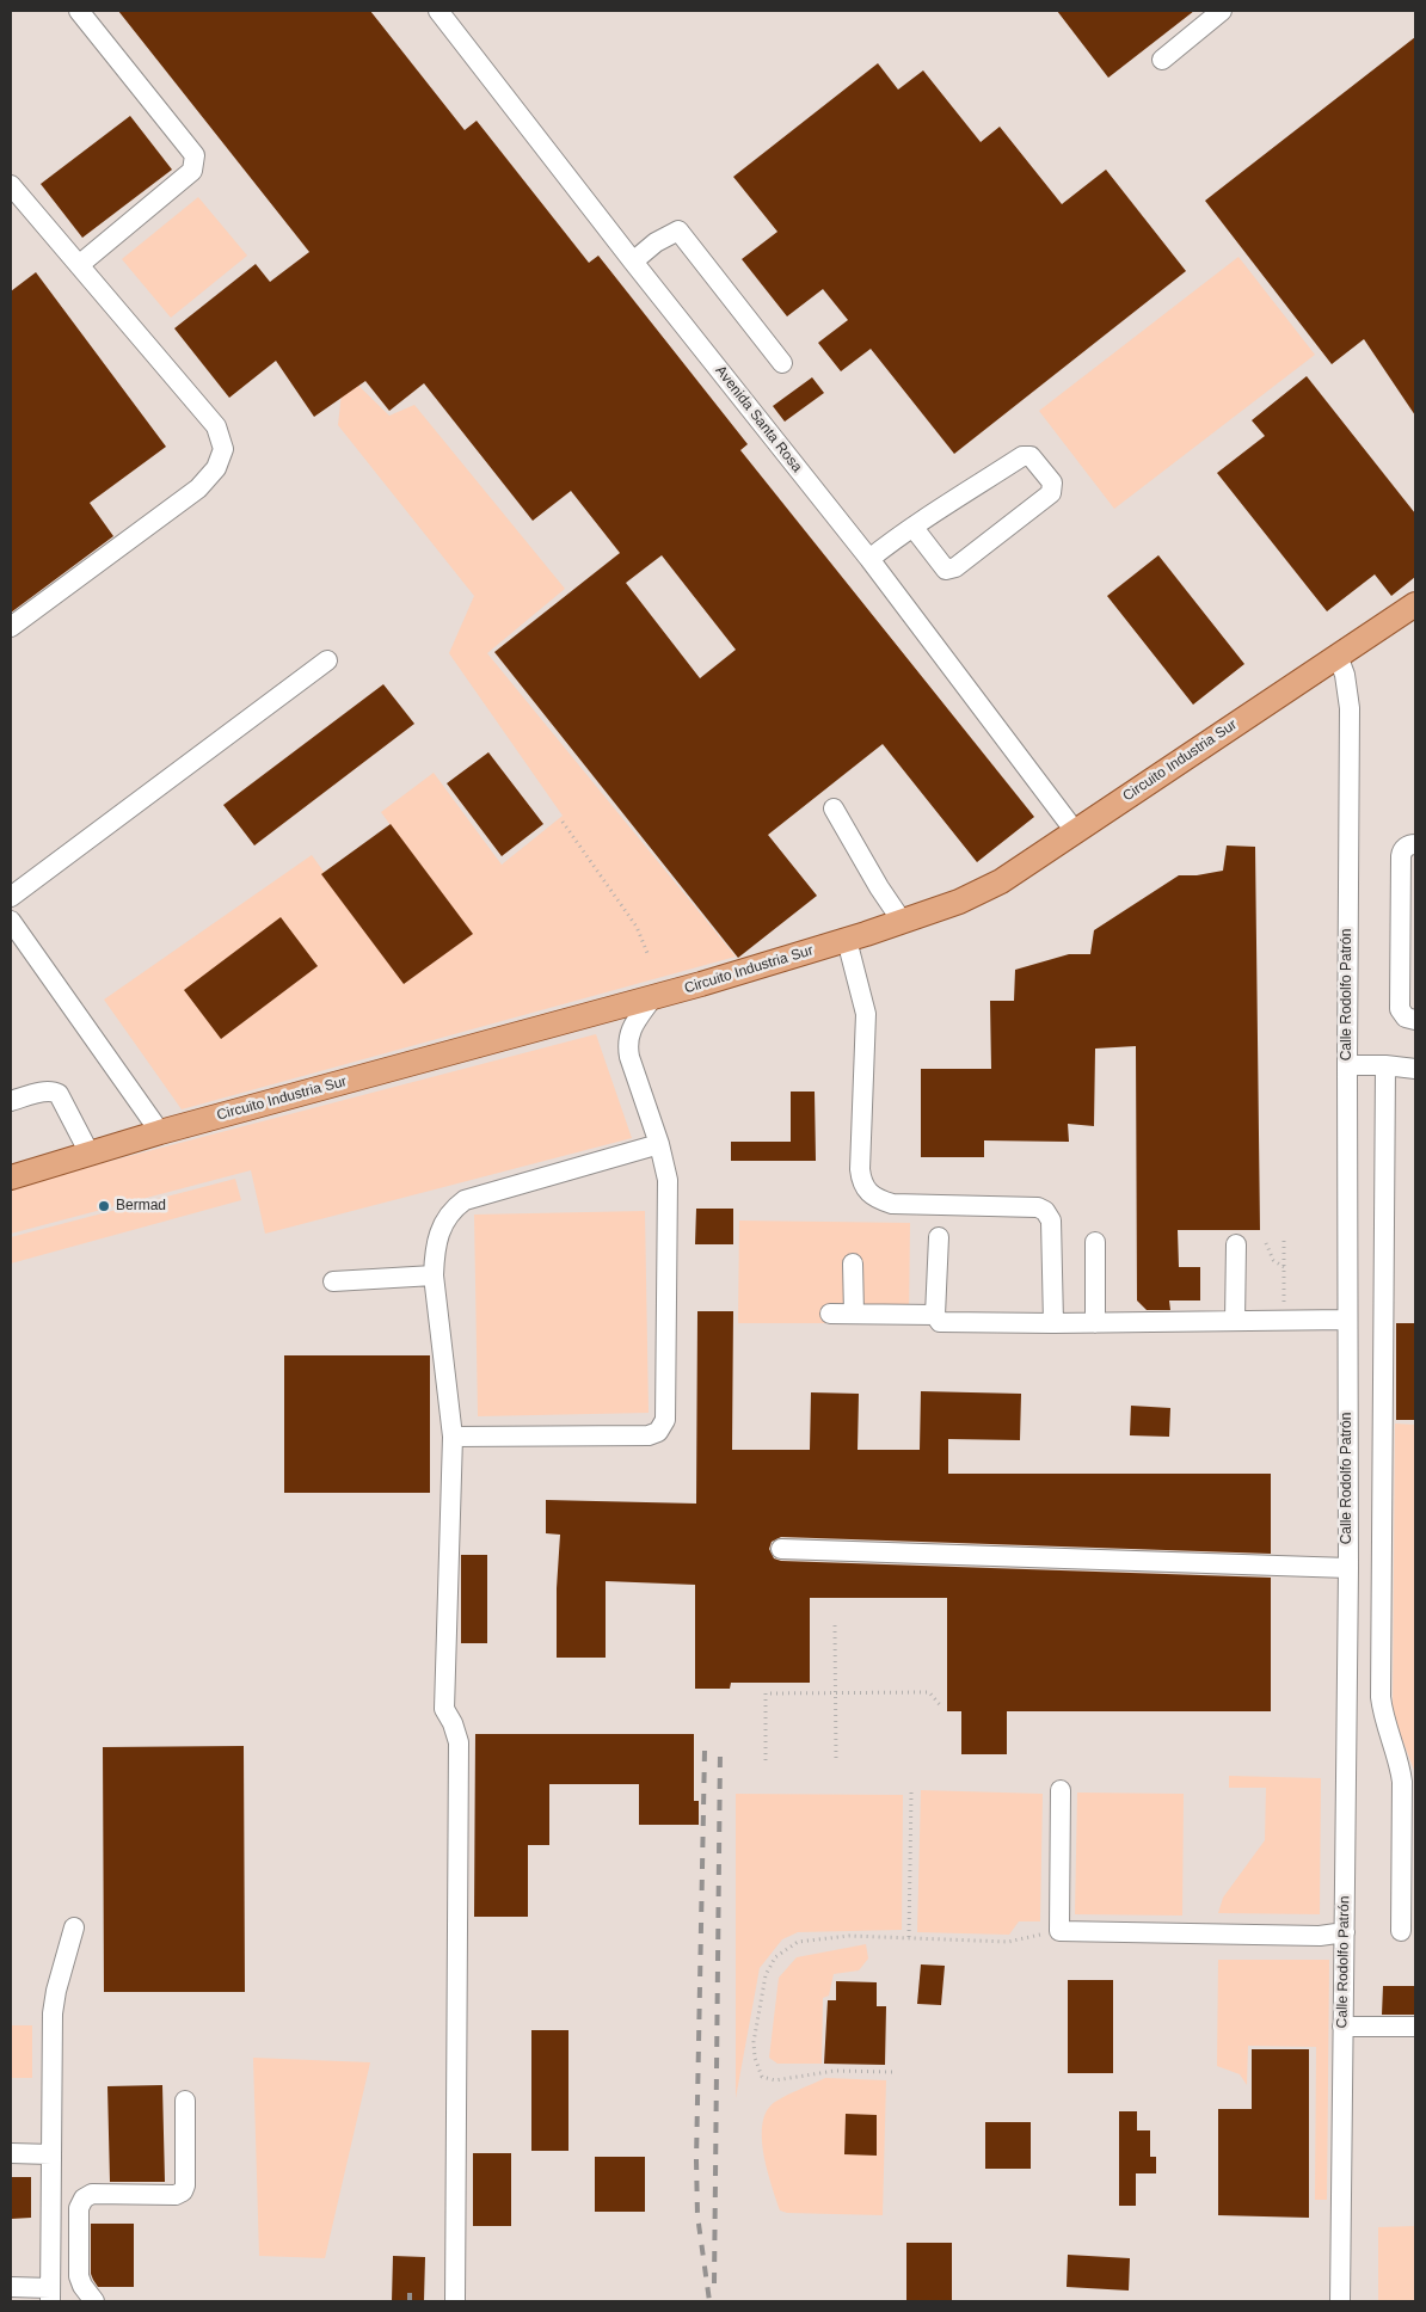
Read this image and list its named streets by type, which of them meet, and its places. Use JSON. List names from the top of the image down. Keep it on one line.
{"streets":{"main road":["Circuito Industria Sur"],"street":["Avenida Santa Rosa","Calle Rodolfo Patrón"]},"crossings":[["Avenida Santa Rosa","Circuito Industria Sur"],["Circuito Industria Sur","Calle Rodolfo Patrón"]],"places":["Bermad"]}
